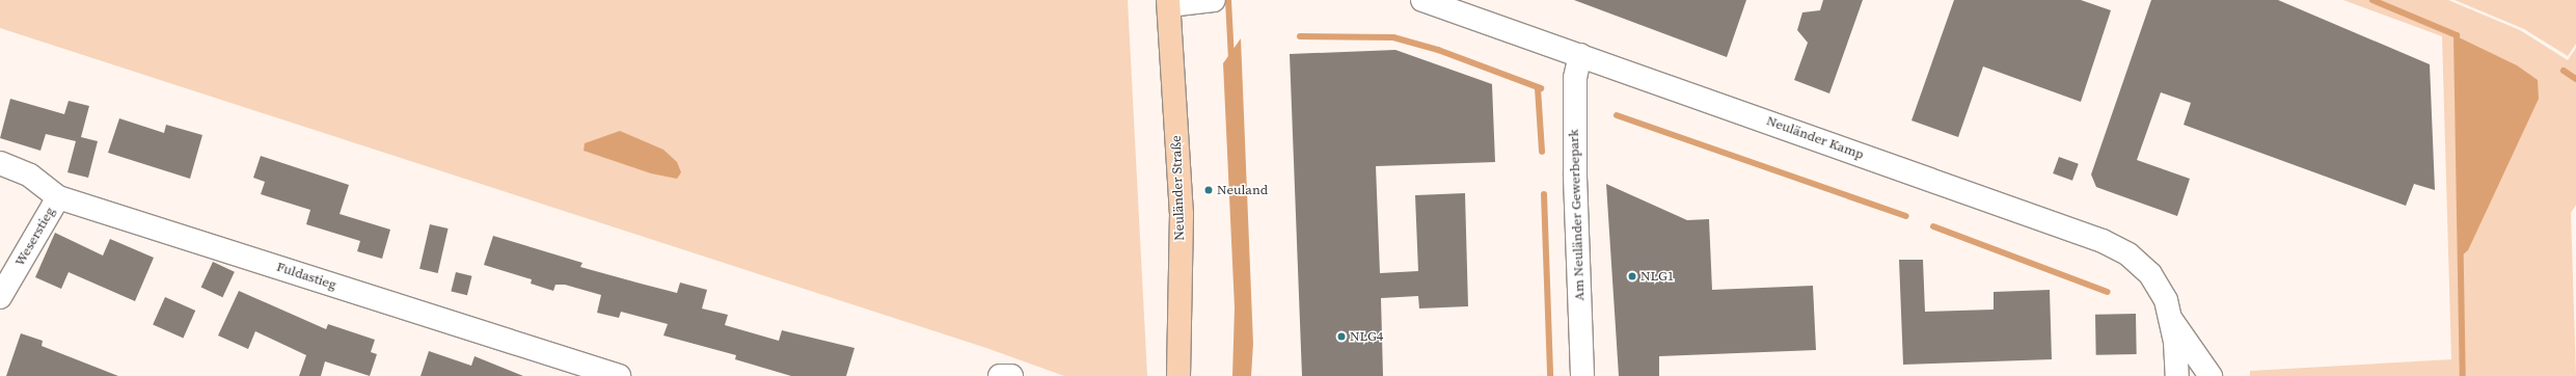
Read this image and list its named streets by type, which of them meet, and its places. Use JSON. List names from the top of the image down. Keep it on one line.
{"streets":{"main road":["Neuländer Straße"],"street":["Neuländer Kamp","Am Neuländer Gewerbepark","Weserstieg","Fuldastieg"]},"crossings":[["Neuländer Kamp","Am Neuländer Gewerbepark"],["Weserstieg","Fuldastieg"]],"places":["Neuland","NLG1","NLG4"]}
